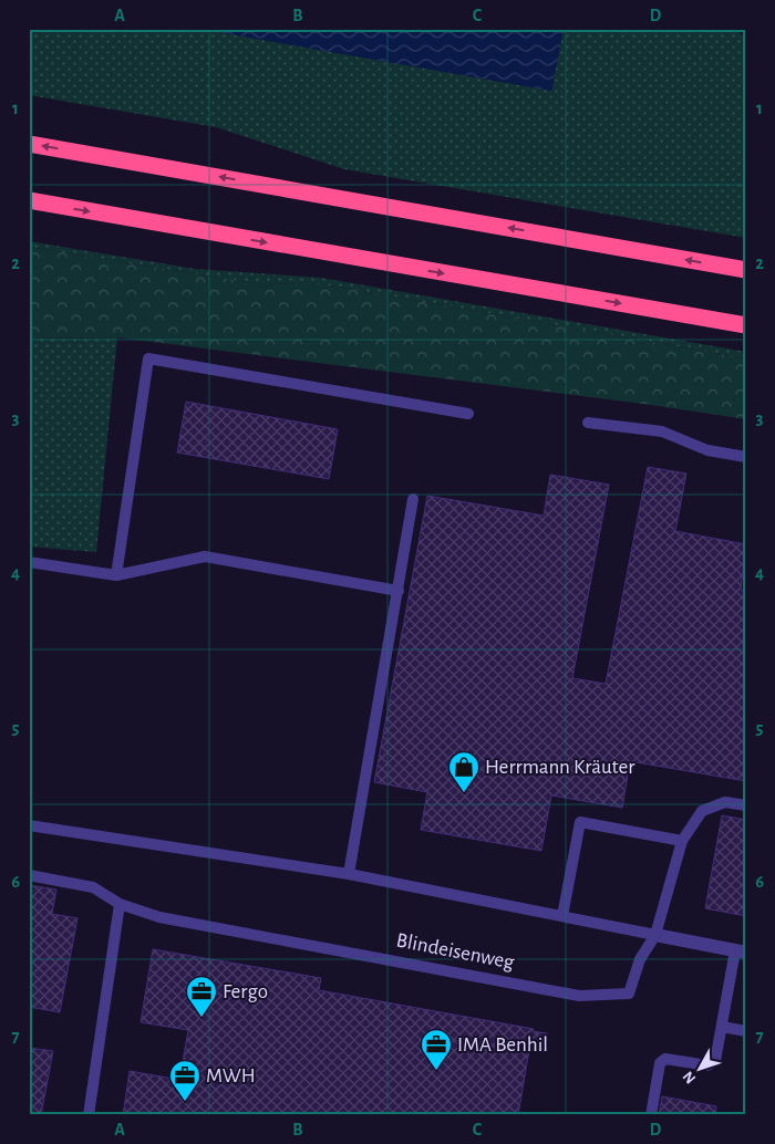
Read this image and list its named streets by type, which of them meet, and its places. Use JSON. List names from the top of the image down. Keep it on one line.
{"streets":{"lane":["Blindeisenweg"]},"places":{"shop":["Herrmann Kräuter"],"office":["Fergo","IMA Benhil","MWH"]},"north":"bottom left","grid":{"columns":["A","B","C","D"],"rows":["1","2","3","4","5","6","7"]}}
